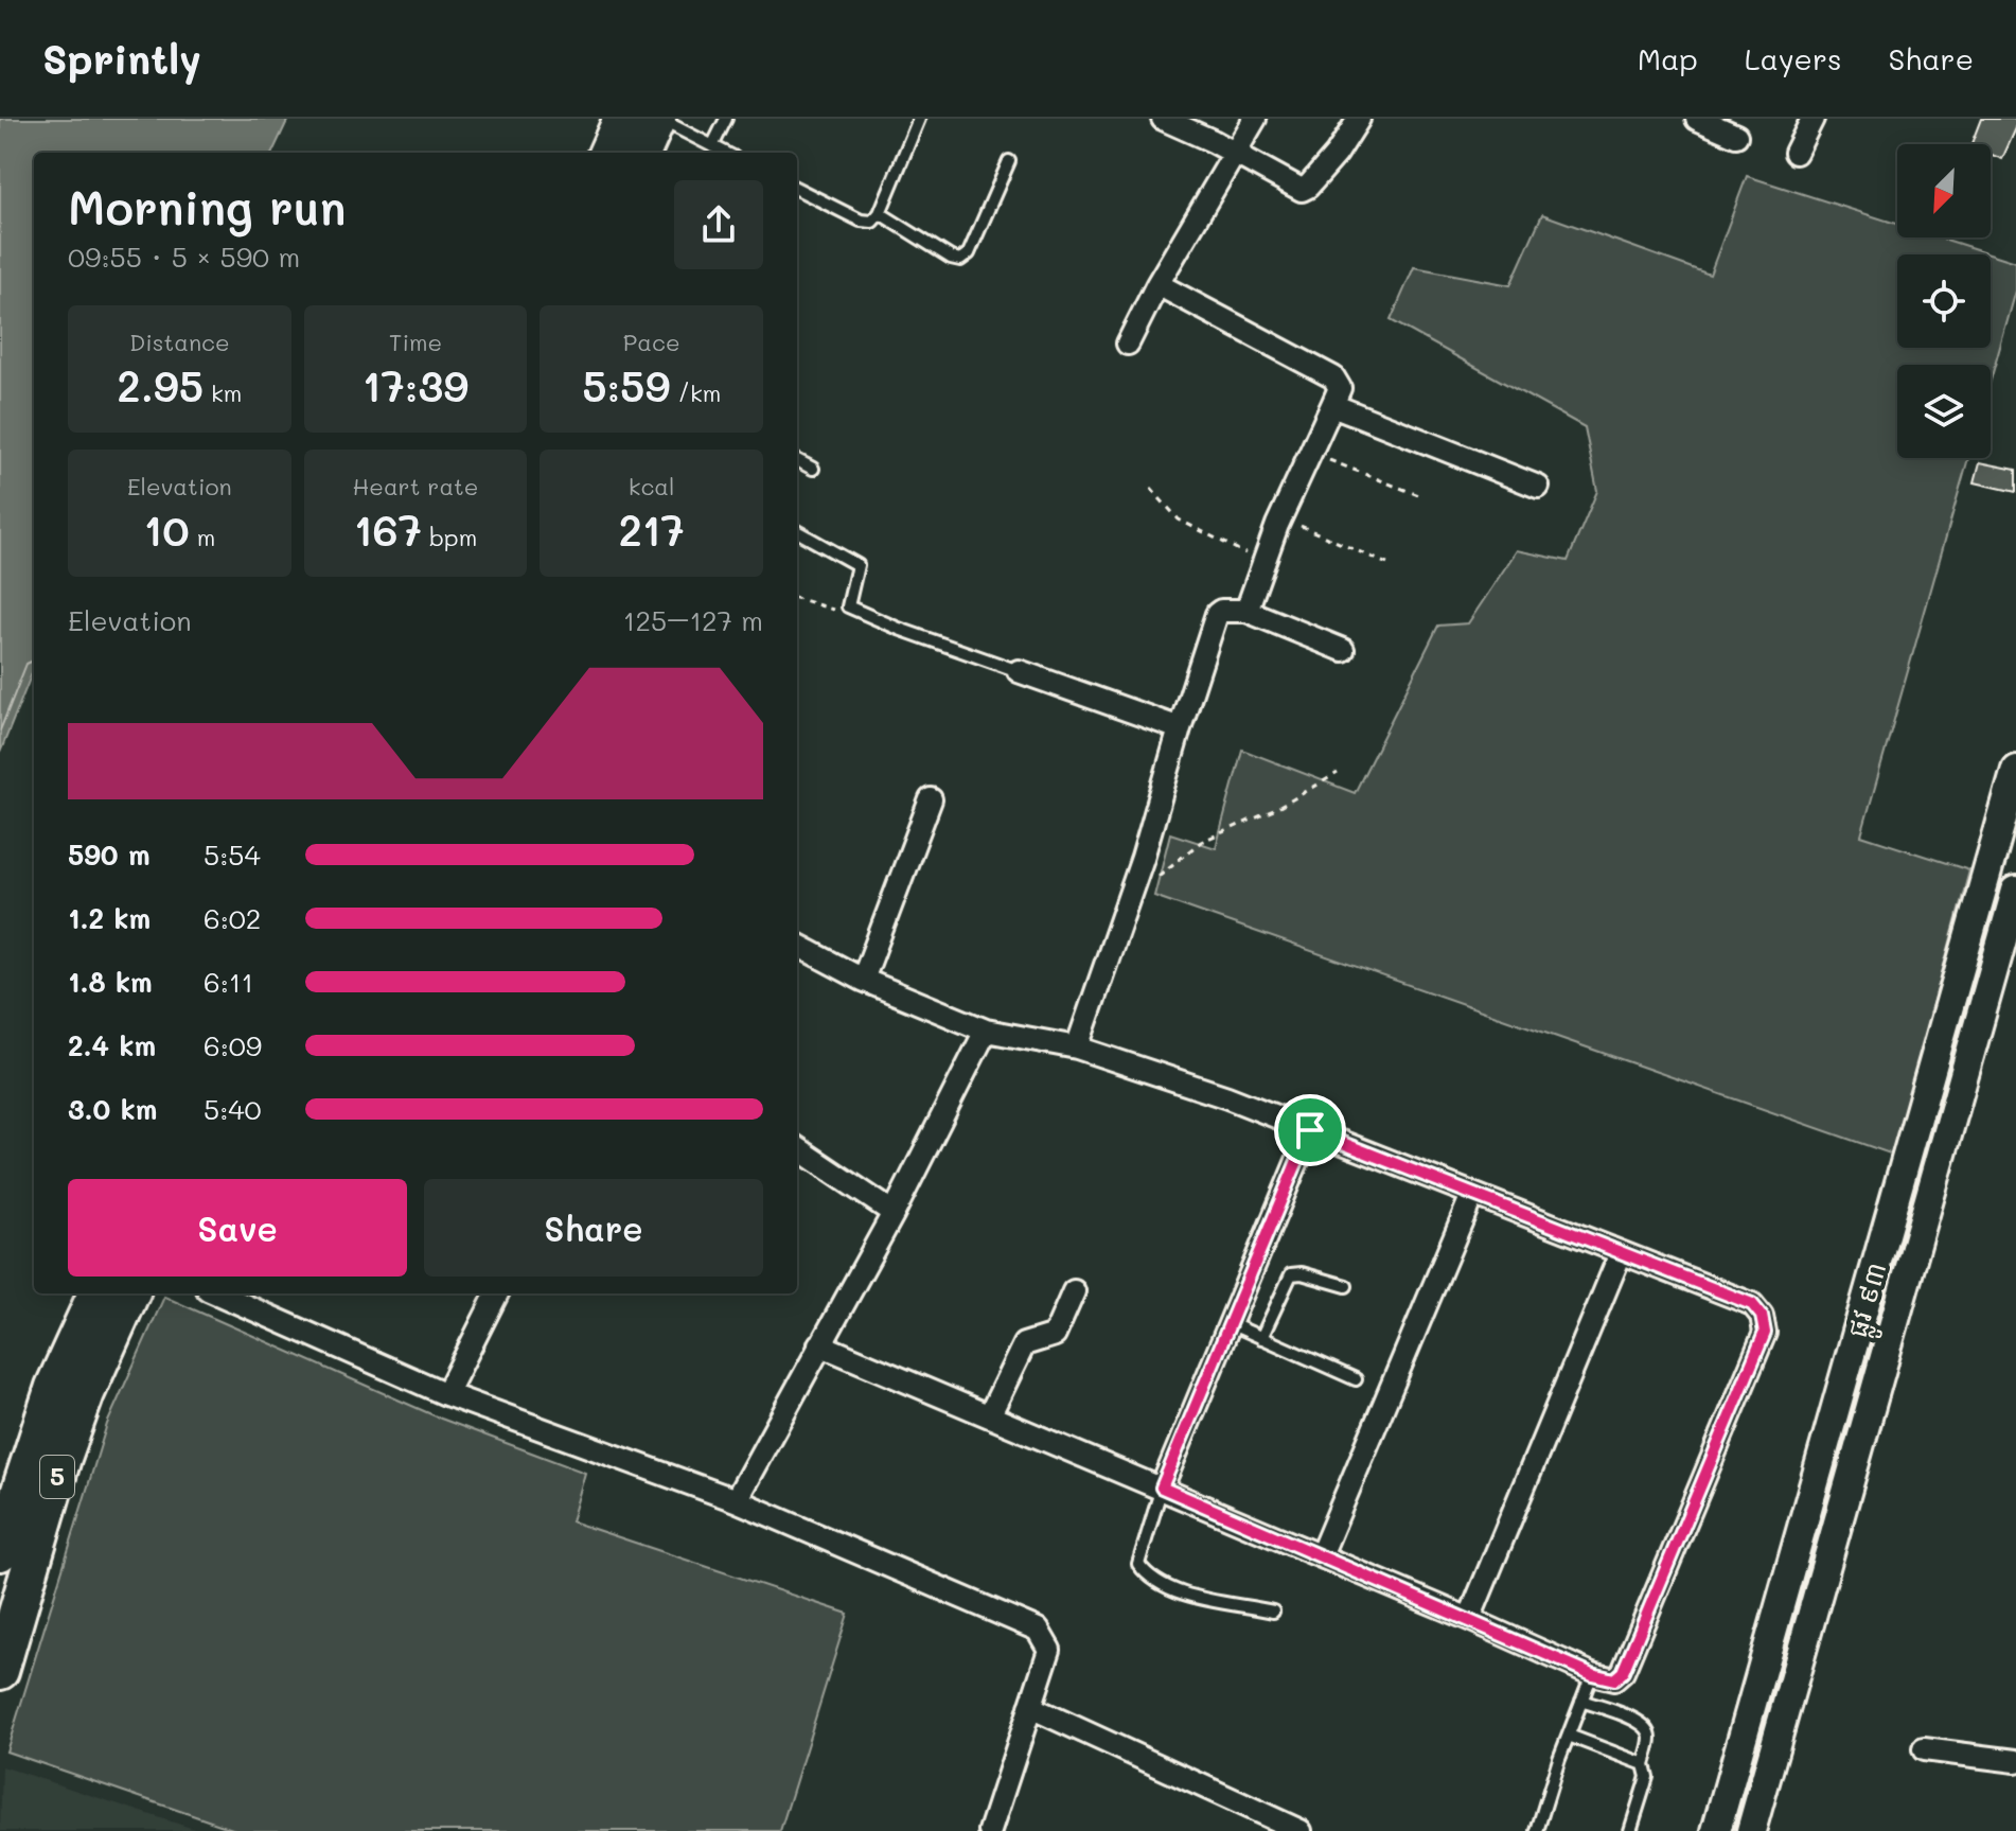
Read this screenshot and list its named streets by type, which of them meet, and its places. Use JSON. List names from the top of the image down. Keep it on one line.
{"streets":{"highway":["5"],"street":["ផ្លូវ ៩៣"]},"north":"bottom left","page":{"header":"Sprintly","nav":["Map","Layers","Share"],"heading":["Morning run","09:55 · 5 × 590 m"],"stats":[["Distance","2.95 km"],["Time","17:39"],["Pace","5:59 /km"],["Elevation","10 m"],["Heart rate","167 bpm"],["kcal","217"]],"chart":["Elevation","125–127 m"],"list":[{"name":"590 m","note":"5:54"},{"name":"1.2 km","note":"6:02"},{"name":"1.8 km","note":"6:11"},{"name":"2.4 km","note":"6:09"},{"name":"3.0 km","note":"5:40"}],"buttons":["Save","Share"]}}
